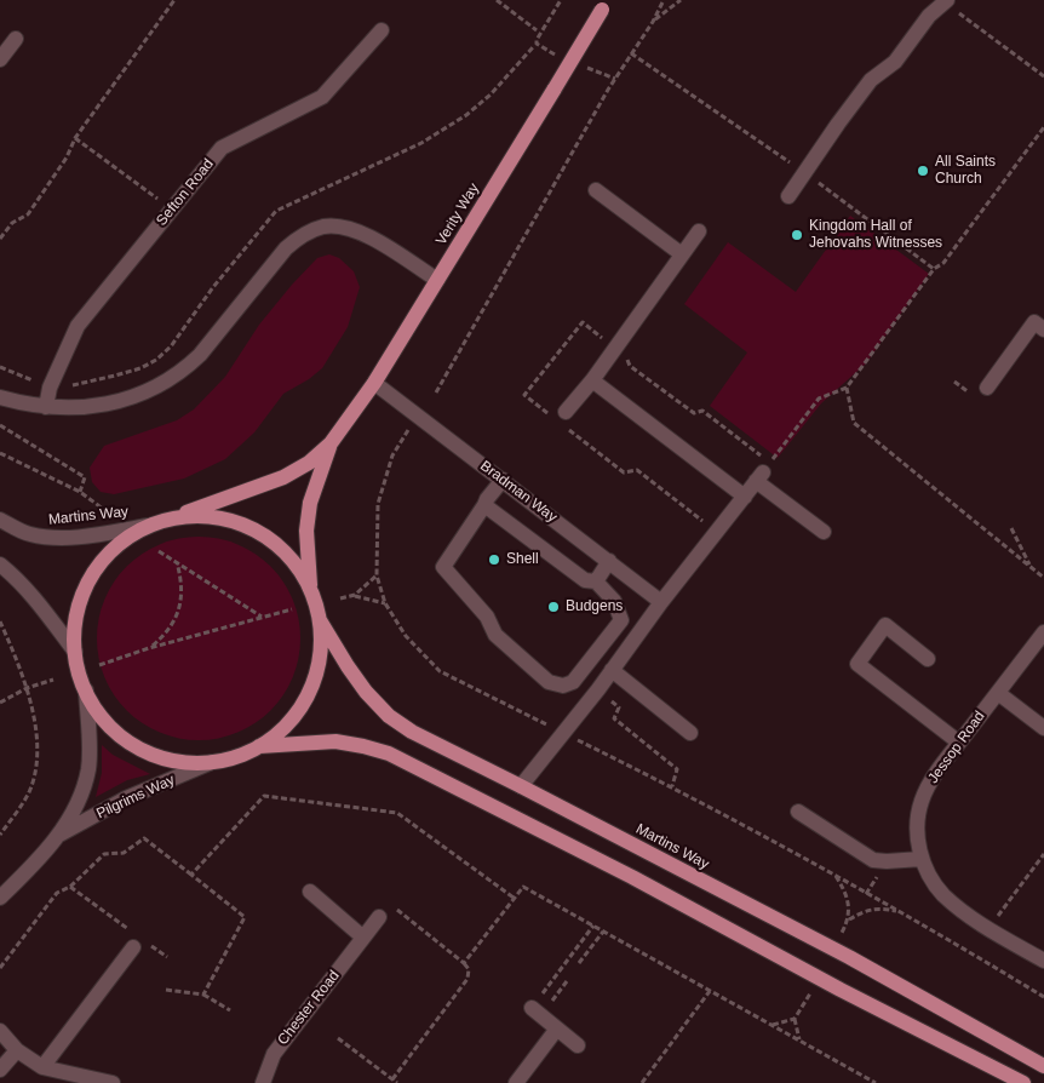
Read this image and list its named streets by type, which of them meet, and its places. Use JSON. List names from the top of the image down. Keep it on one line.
{"streets":{"main road":["Verity Way","Martins Way"],"street":["Sefton Road","Bradman Way","Jessop Road","Pilgrims Way","Chester Road"]},"crossings":[["Verity Way","Bradman Way"],["Verity Way","Martins Way"],["Martins Way","Pilgrims Way"]],"places":["All Saints Church","Kingdom Hall of Jehovahs Witnesses","Shell","Budgens"]}
